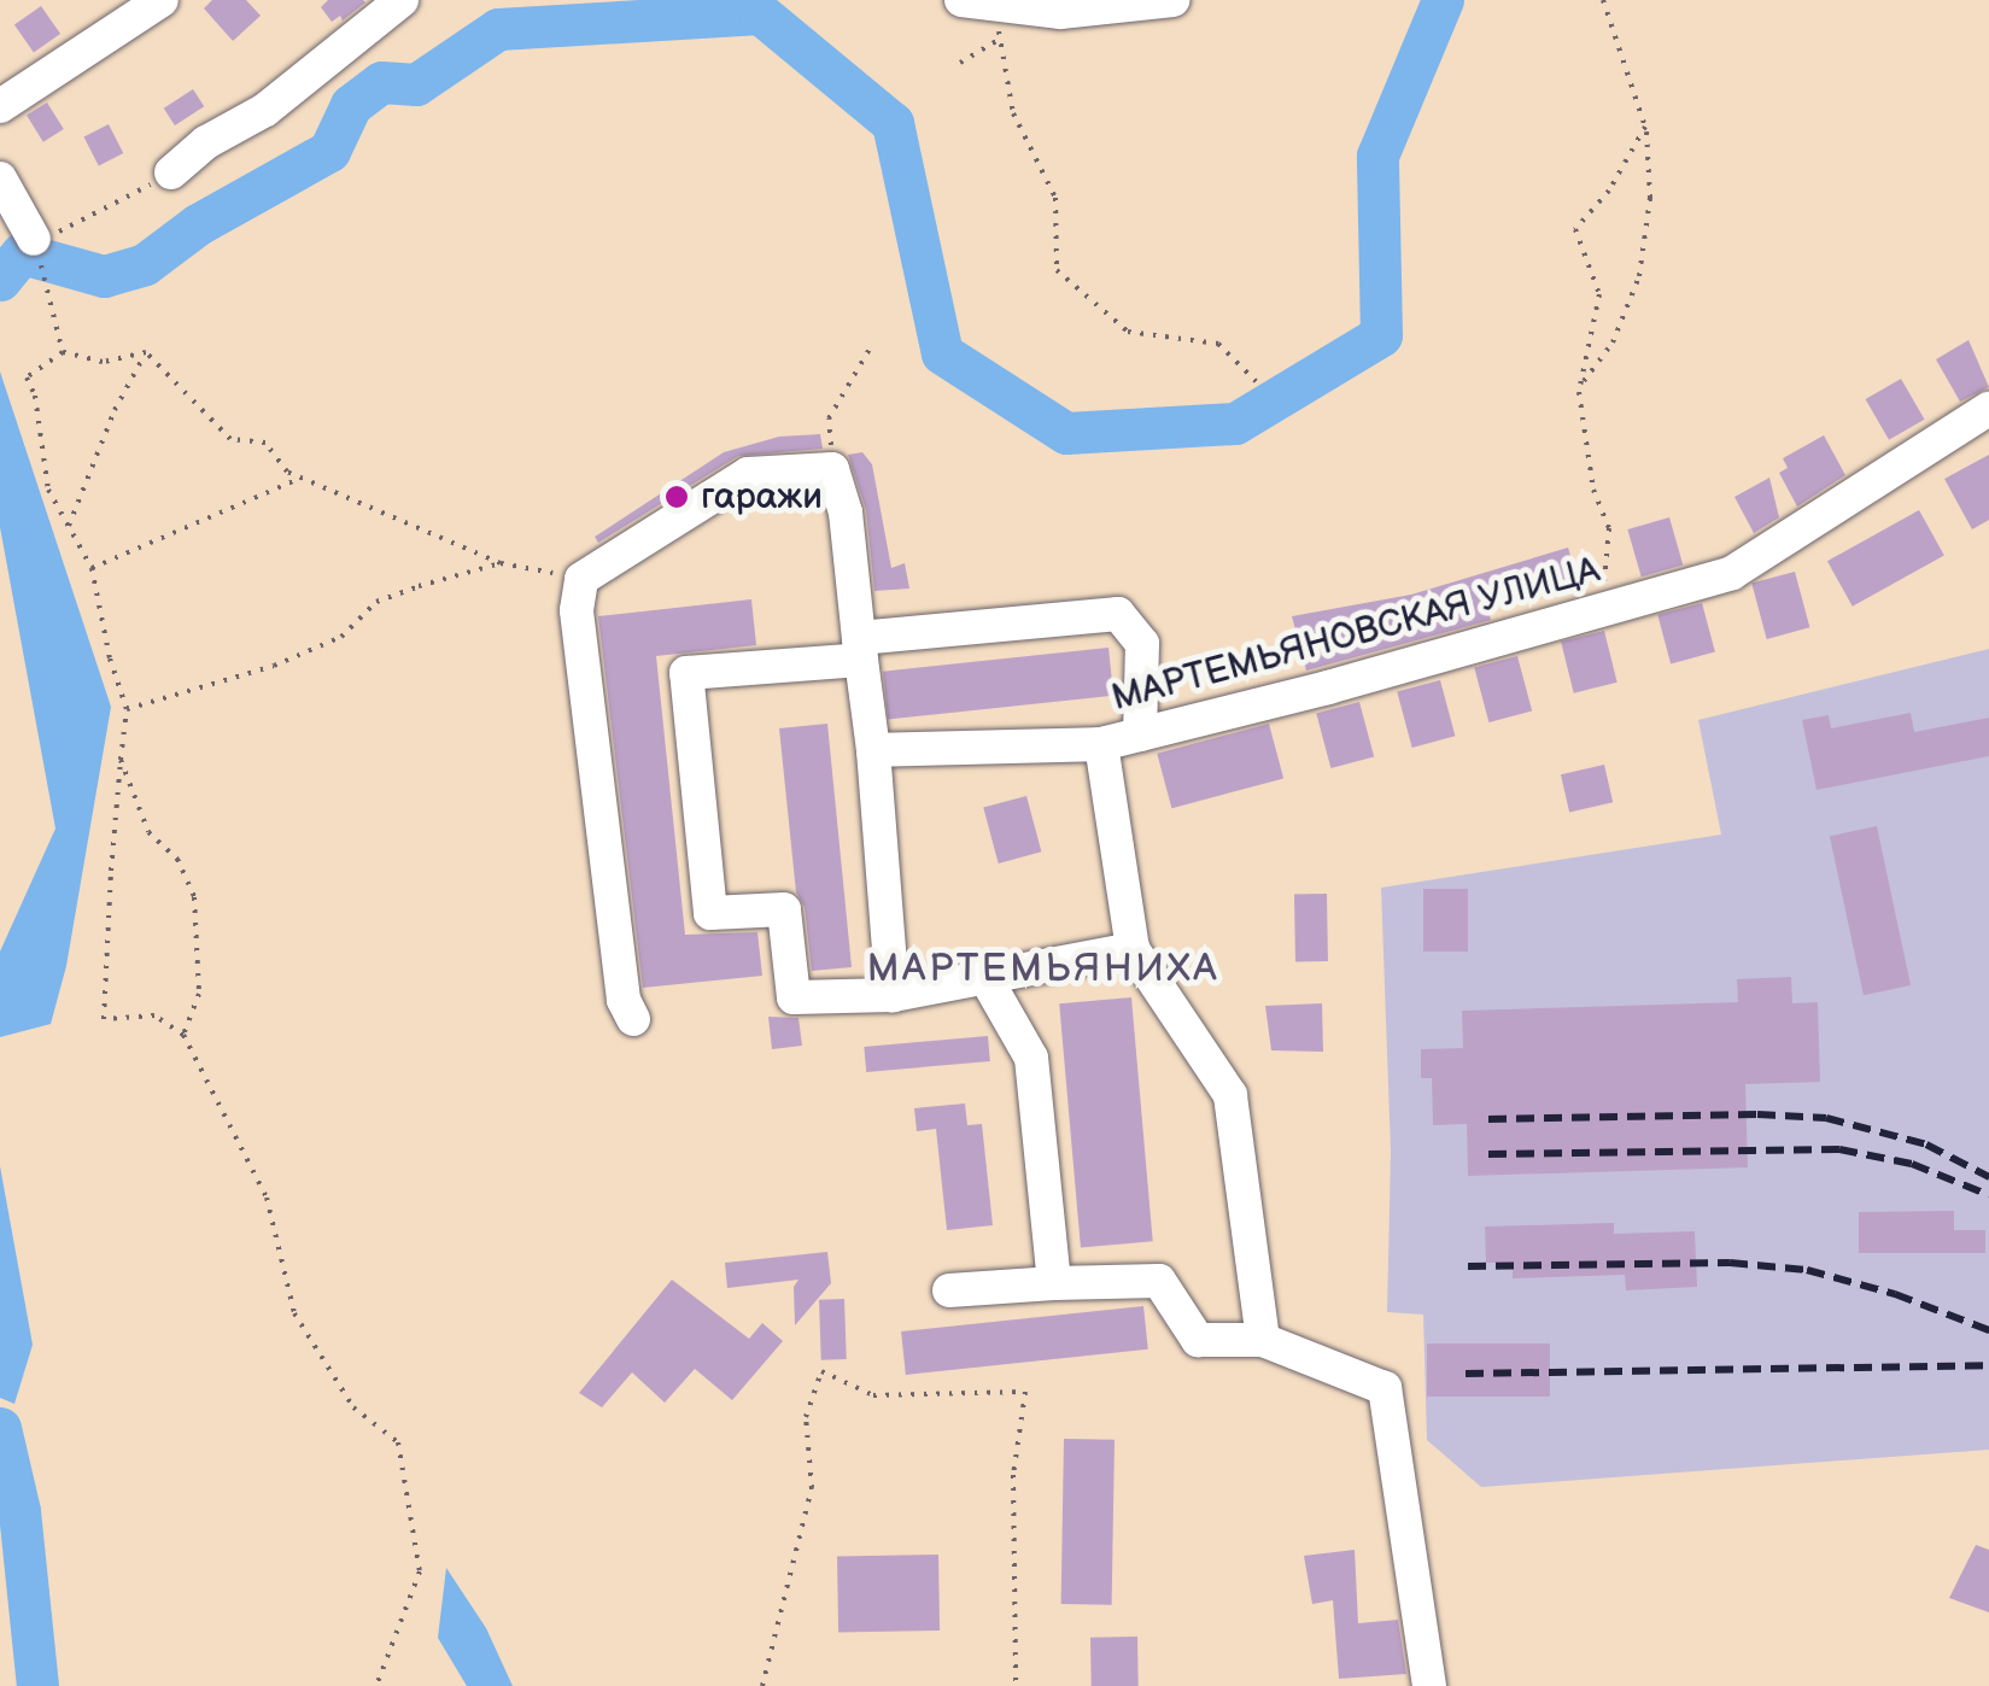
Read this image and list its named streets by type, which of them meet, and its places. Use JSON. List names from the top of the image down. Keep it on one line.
{"streets":{"street":["МАРТЕМЬЯНОВСКАЯ УЛИЦА"]},"districts":["МАРТЕМЬЯНИХА"],"places":["гаражи"]}
